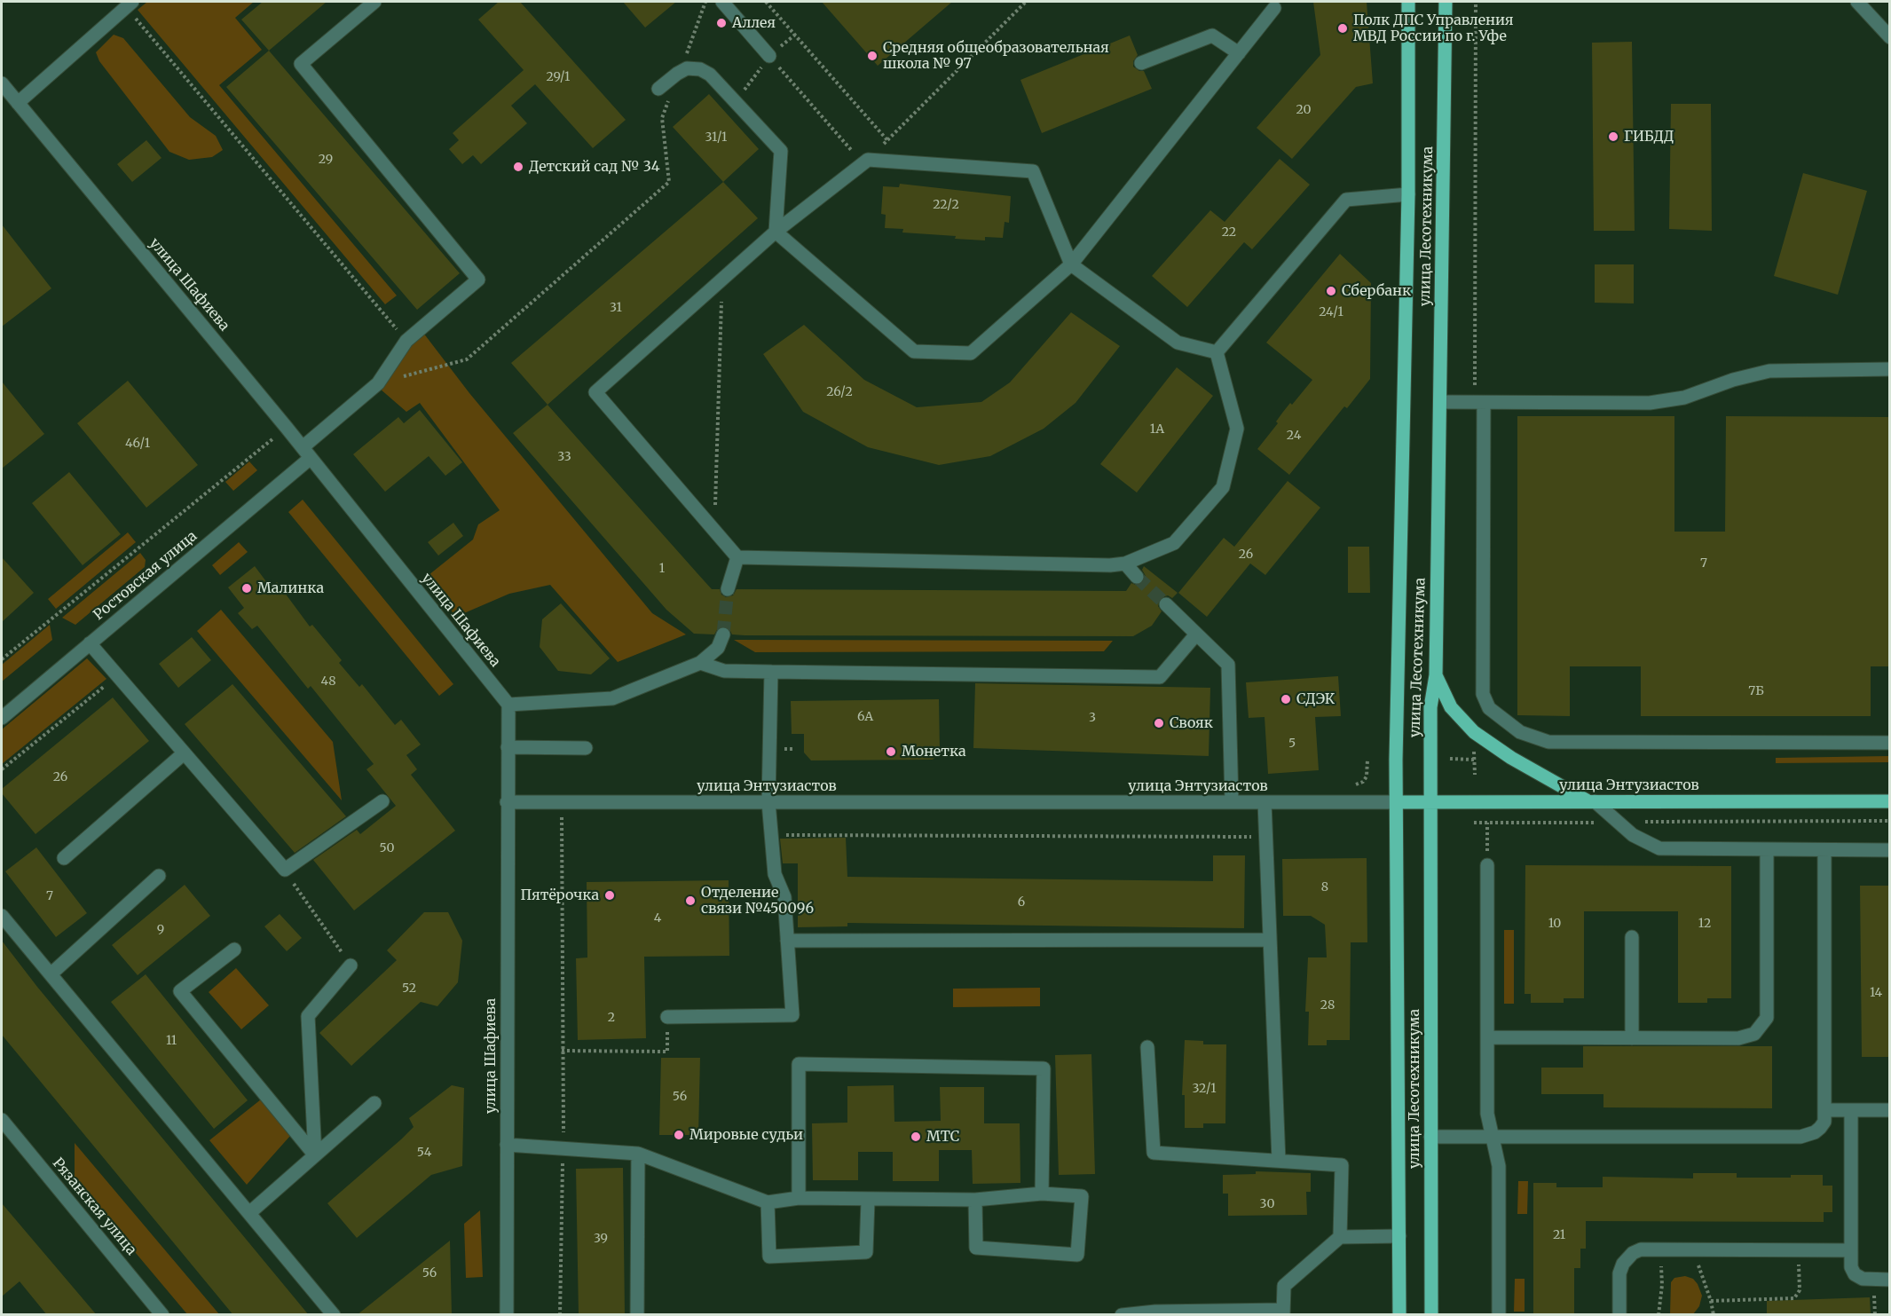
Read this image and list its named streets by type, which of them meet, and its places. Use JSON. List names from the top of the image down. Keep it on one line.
{"streets":{"main road":["улица Лесотехникума","улица Энтузиастов"],"street":["улица Шафиева","Ростовская улица","Рязанская улица"]},"crossings":[["улица Лесотехникума","улица Энтузиастов"],["улица Шафиева","Ростовская улица"],["улица Шафиева","улица Энтузиастов"]],"places":["Аллея","Полк ДПС Управления МВД России по г. Уфе","Средняя общеобразовательная школа № 97","ГИБДД","Детский сад № 34","Сбербанк","Малинка","СДЭК","Свояк","Монетка","Пятёрочка","Отделение связи №450096","Мировые судьи","МТС"],"house_numbers":["29/1","20","31/1","29","22/2","22","31","24/1","26/2","1А","24","46/1","33","26","7","1","48","7Б","6А","3","5","26","50","8","7","6","4","10","12","9","52","14","28","2","11","32/1","56","54","30","21","39","56"]}
